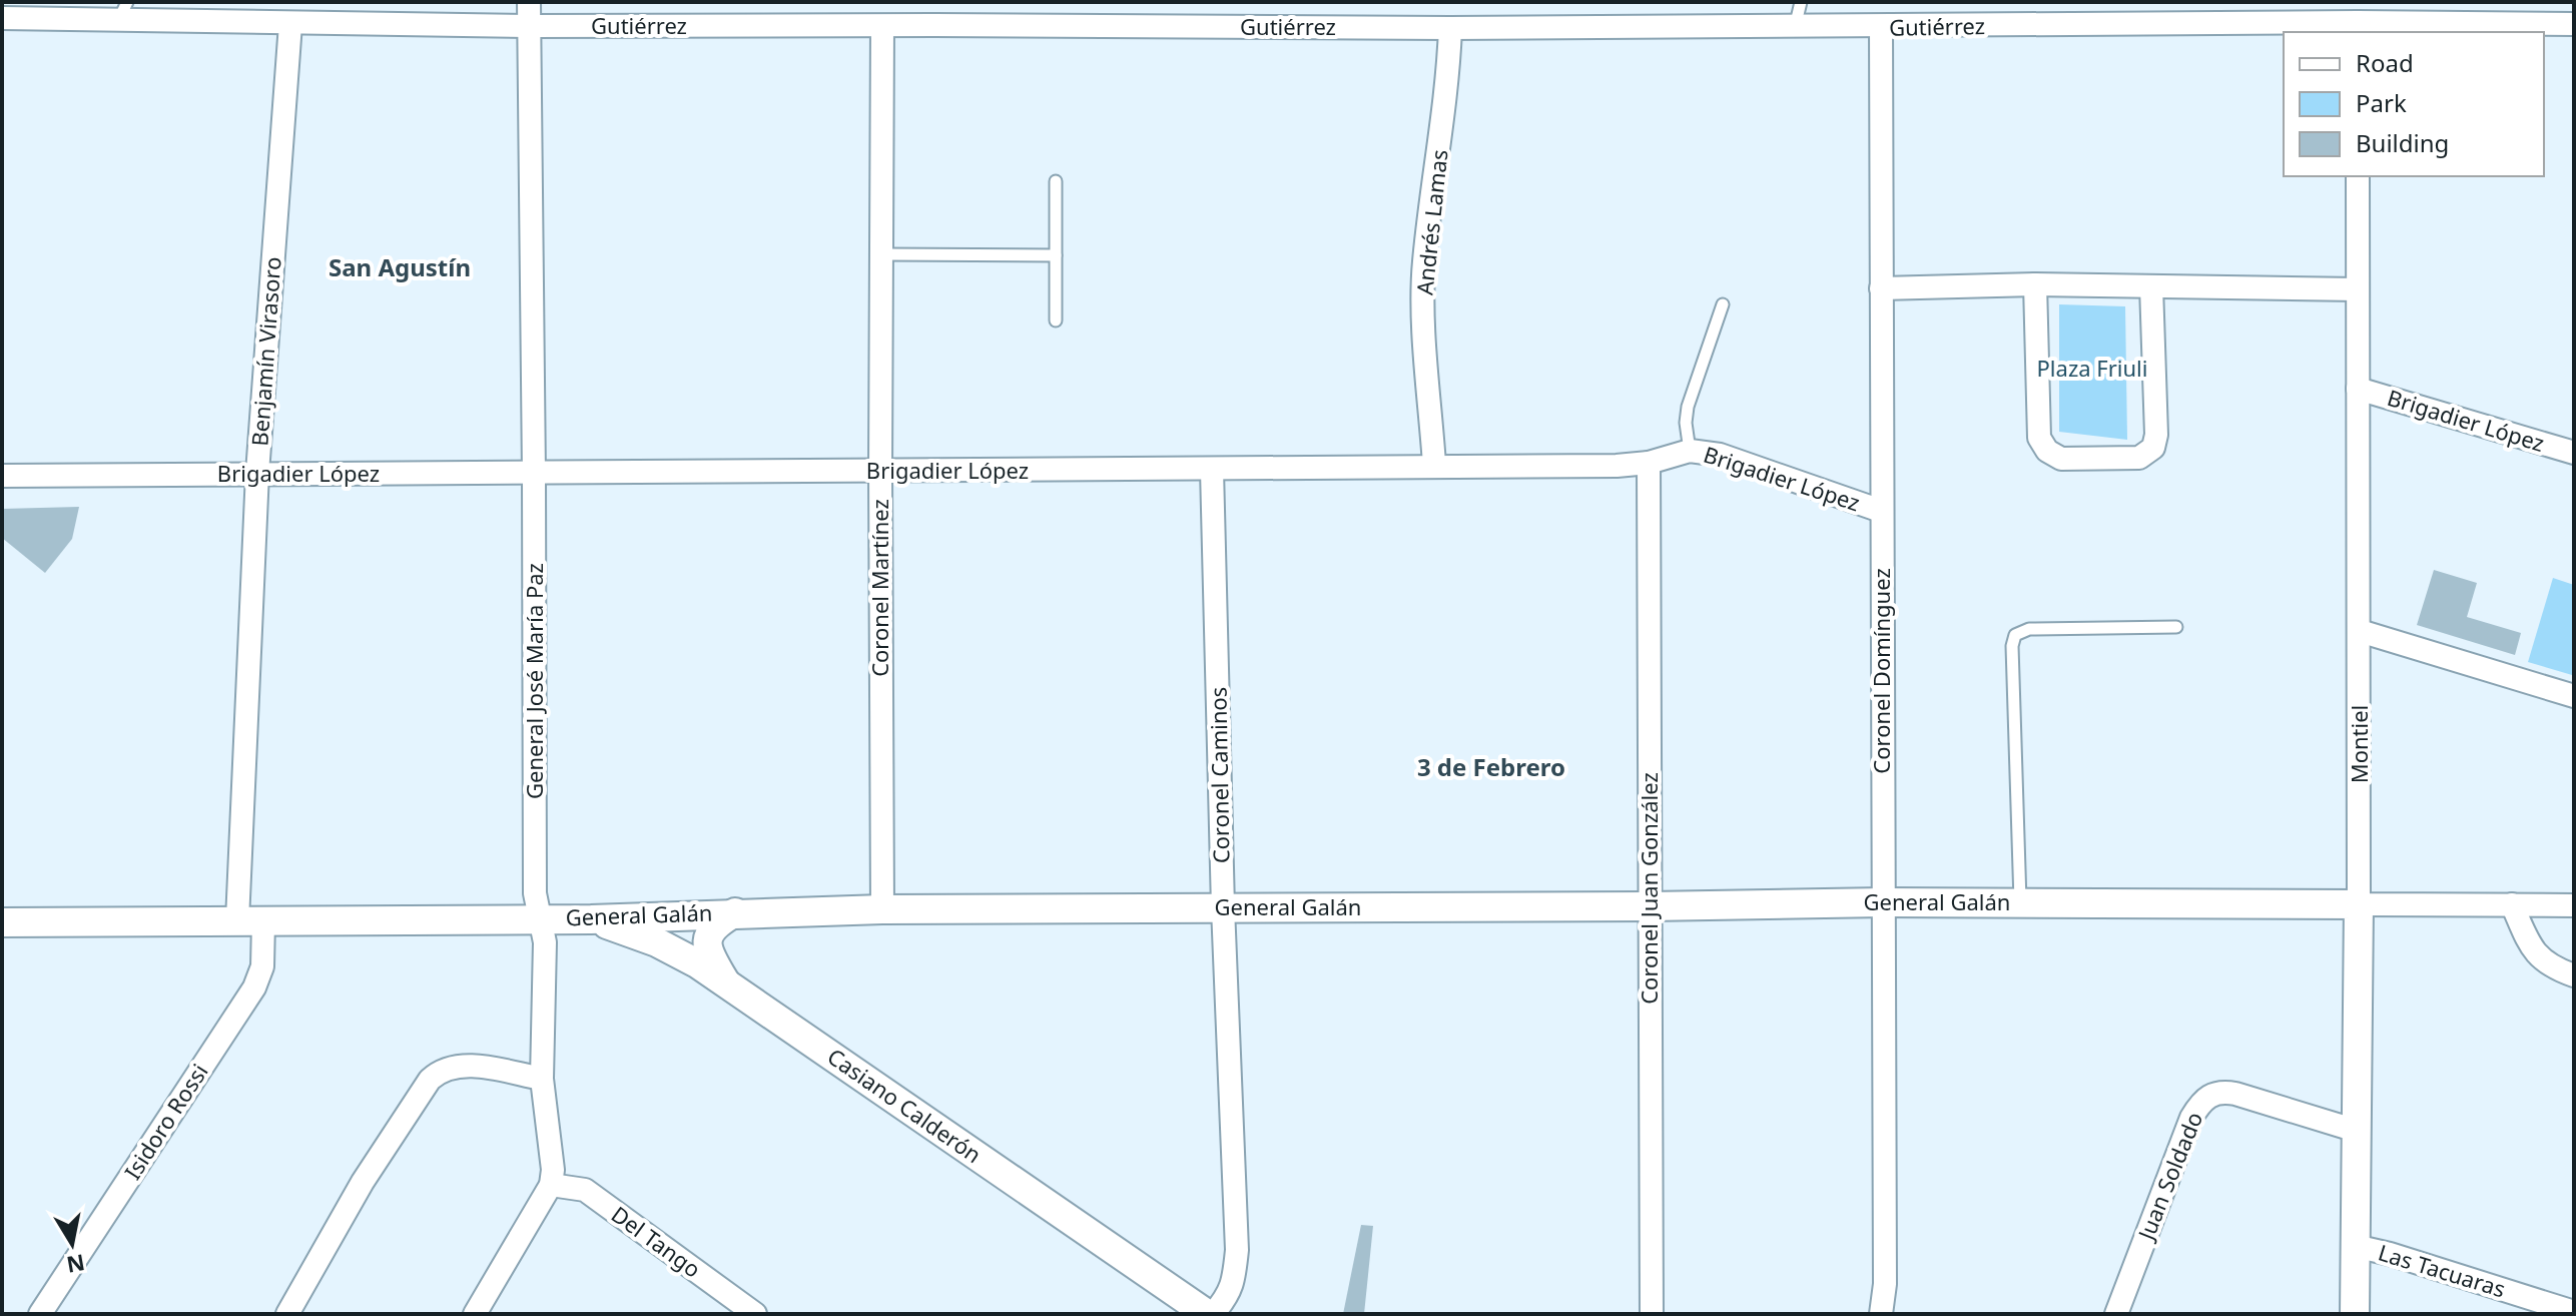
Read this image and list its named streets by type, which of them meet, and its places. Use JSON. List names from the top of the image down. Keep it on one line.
{"streets":{"street":["Gutiérrez","Andrés Lamas","Benjamín Virasoro","Brigadier López","Coronel Martínez","Coronel Domínguez","General José María Paz","Montiel","Coronel Caminos","Coronel Juan González","General Galán","Casiano Calderón","Isidoro Rossi","Juan Soldado","Del Tango","Las Tacuaras"]},"crossings":[["Gutiérrez","Andrés Lamas"],["Gutiérrez","Benjamín Virasoro"],["Gutiérrez","Coronel Martínez"],["Gutiérrez","Coronel Domínguez"],["Gutiérrez","General José María Paz"],["Andrés Lamas","Brigadier López"],["Benjamín Virasoro","Brigadier López"],["Benjamín Virasoro","General Galán"],["Benjamín Virasoro","Isidoro Rossi"],["Brigadier López","Coronel Martínez"],["Brigadier López","Coronel Domínguez"],["Brigadier López","General José María Paz"],["Brigadier López","Montiel"],["Brigadier López","Coronel Caminos"],["Brigadier López","Coronel Juan González"],["Coronel Martínez","General Galán"],["Coronel Domínguez","General Galán"],["General José María Paz","General Galán"],["General José María Paz","Del Tango"],["Montiel","General Galán"],["Montiel","Juan Soldado"],["Montiel","Las Tacuaras"],["Coronel Caminos","General Galán"],["Coronel Caminos","Casiano Calderón"],["Coronel Juan González","General Galán"],["General Galán","Casiano Calderón"],["General Galán","Isidoro Rossi"]],"districts":["San Agustín","3 de Febrero"],"parks":["Plaza Friuli"],"legend":["Road","Park","Building"],"north":"bottom"}
